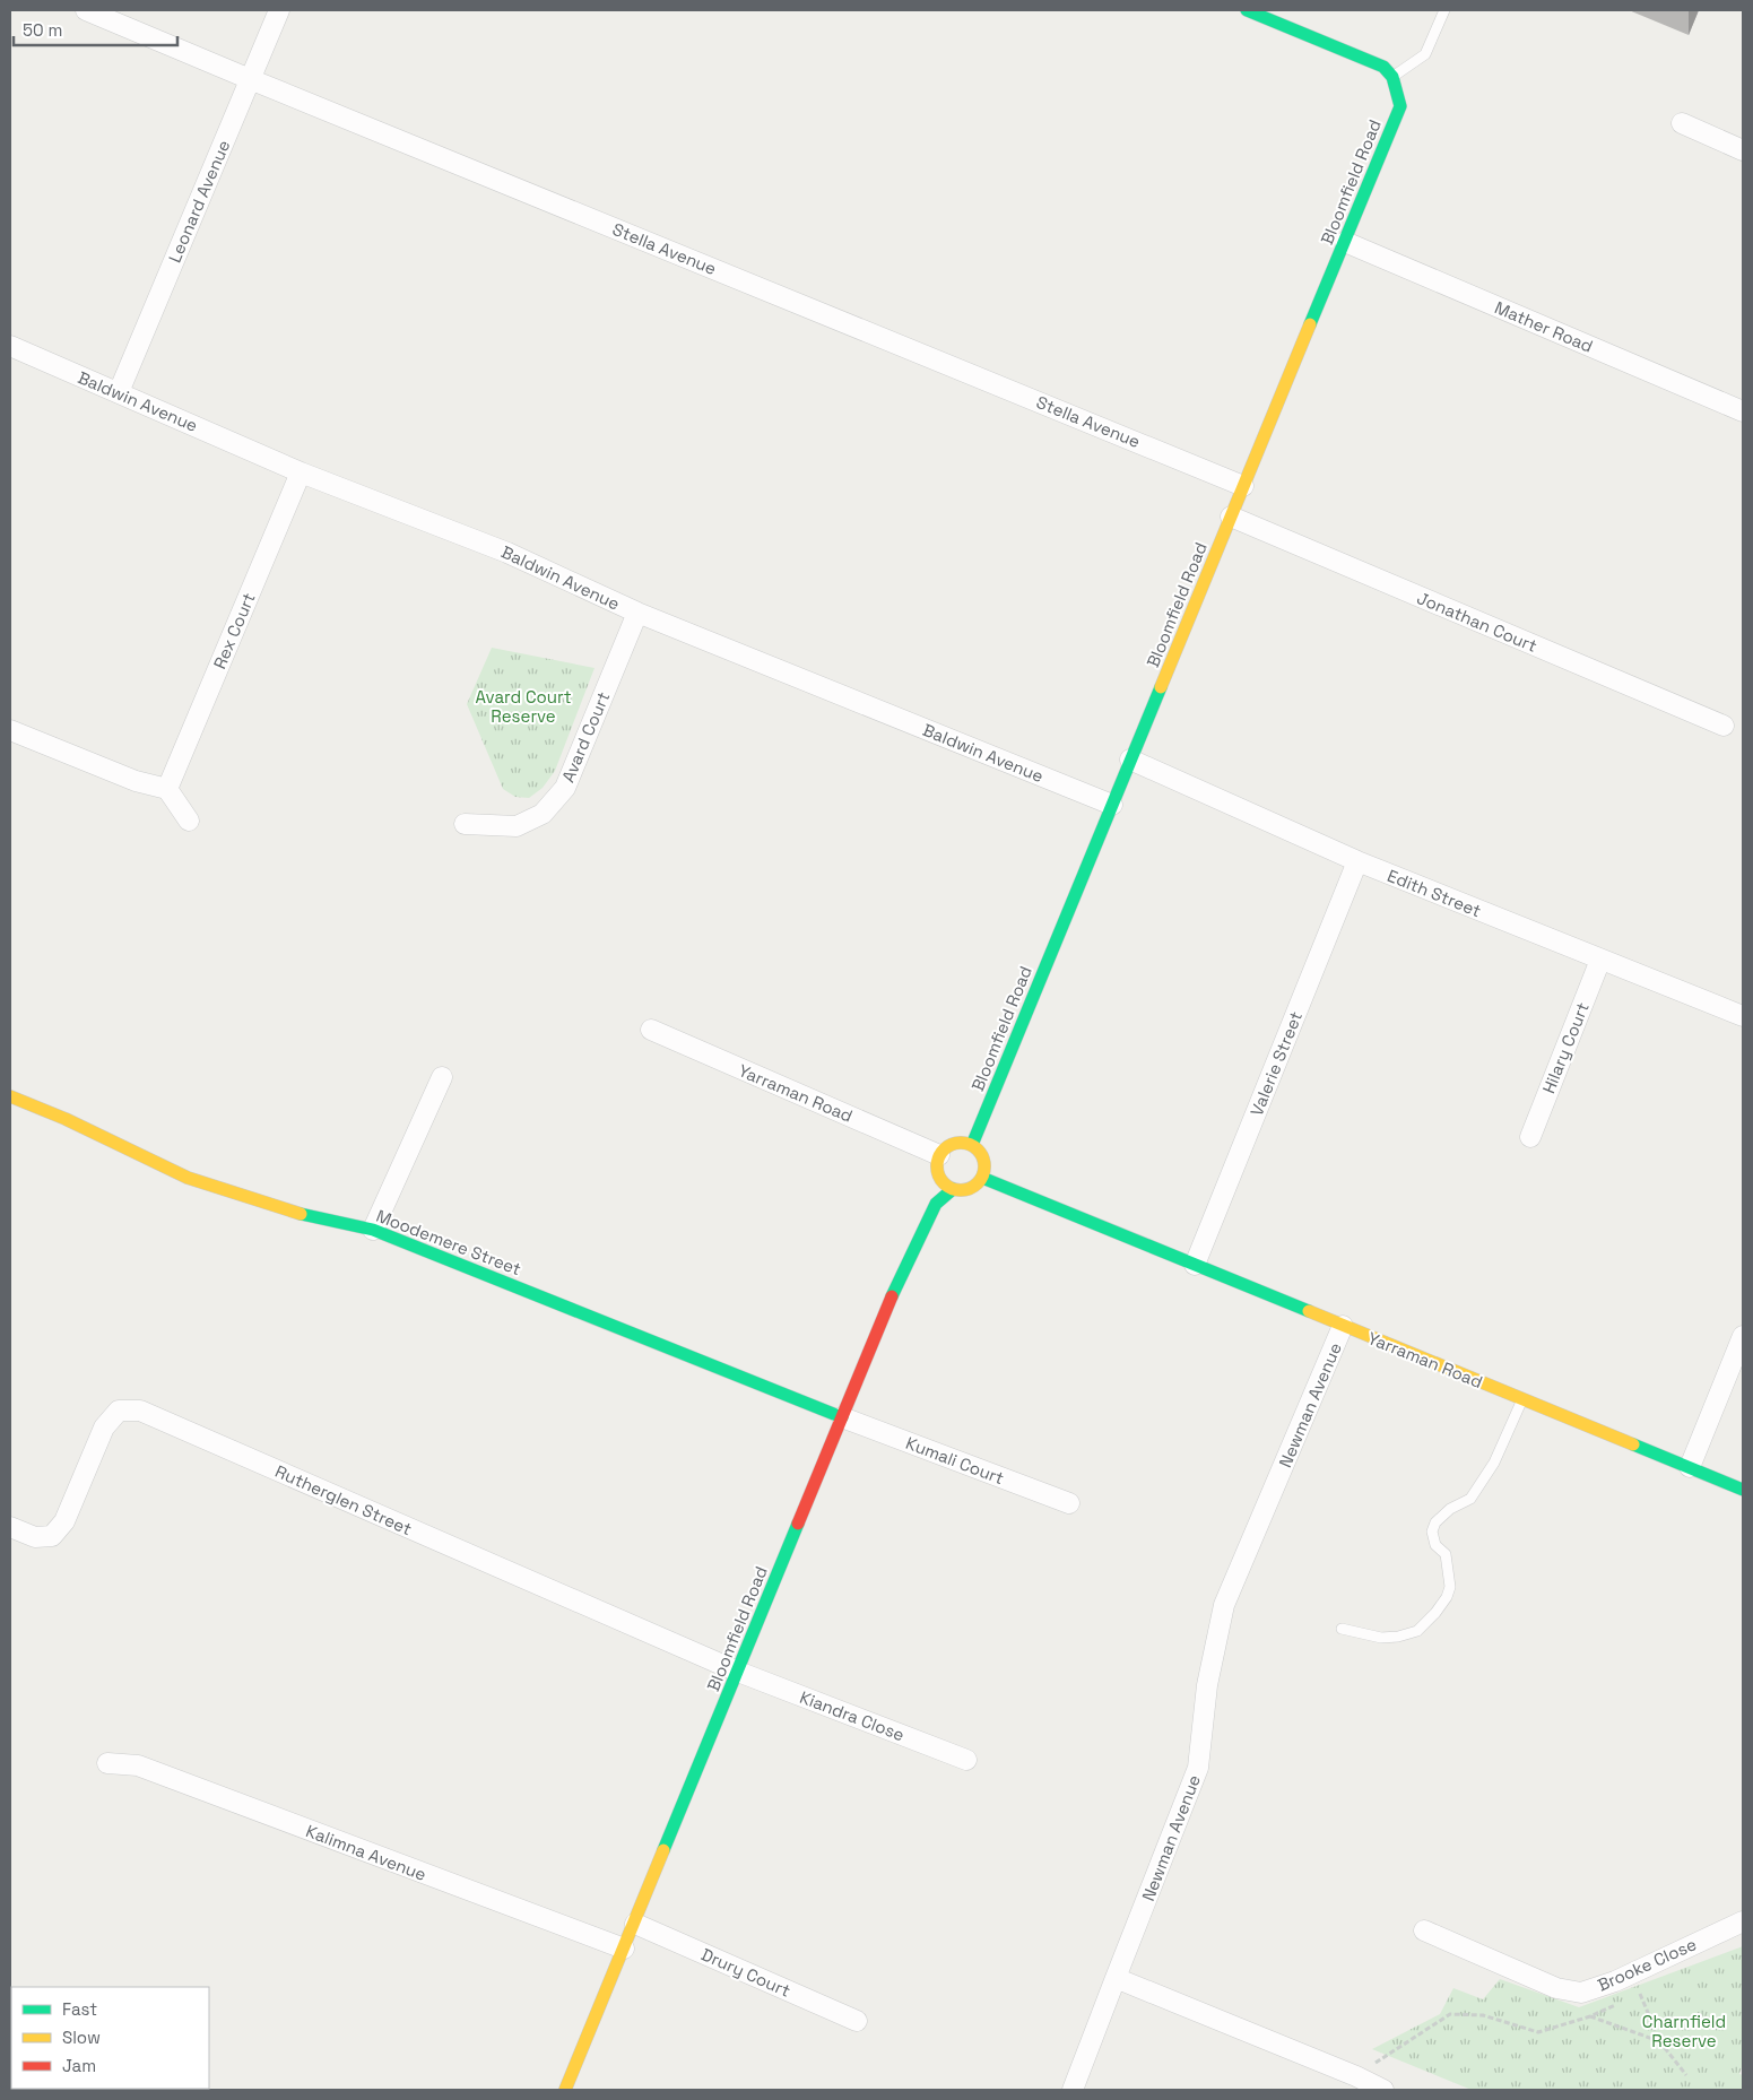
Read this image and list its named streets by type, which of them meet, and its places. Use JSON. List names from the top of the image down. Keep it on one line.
{"streets":{"street":["Bloomfield Road","Leonard Avenue","Stella Avenue","Mather Road","Baldwin Avenue","Jonathan Court","Rex Court","Avard Court","Edith Street","Hilary Court","Valerie Street","Yarraman Road","Moodemere Street","Newman Avenue","Kumali Court","Rutherglen Street","Kiandra Close","Kalimna Avenue","Brooke Close","Drury Court"]},"crossings":[["Bloomfield Road","Stella Avenue"],["Bloomfield Road","Mather Road"],["Bloomfield Road","Baldwin Avenue"],["Bloomfield Road","Jonathan Court"],["Bloomfield Road","Edith Street"],["Bloomfield Road","Yarraman Road"],["Bloomfield Road","Moodemere Street"],["Bloomfield Road","Kumali Court"],["Bloomfield Road","Rutherglen Street"],["Bloomfield Road","Kiandra Close"],["Bloomfield Road","Kalimna Avenue"],["Bloomfield Road","Drury Court"],["Leonard Avenue","Stella Avenue"],["Leonard Avenue","Baldwin Avenue"],["Baldwin Avenue","Rex Court"],["Baldwin Avenue","Avard Court"],["Edith Street","Hilary Court"],["Edith Street","Valerie Street"],["Valerie Street","Yarraman Road"],["Yarraman Road","Newman Avenue"],["Moodemere Street","Kumali Court"],["Rutherglen Street","Kiandra Close"]],"parks":["Avard Court Reserve","Charnfield Reserve"],"legend":["Fast","Slow","Jam"],"scale_bar":"50 m"}
